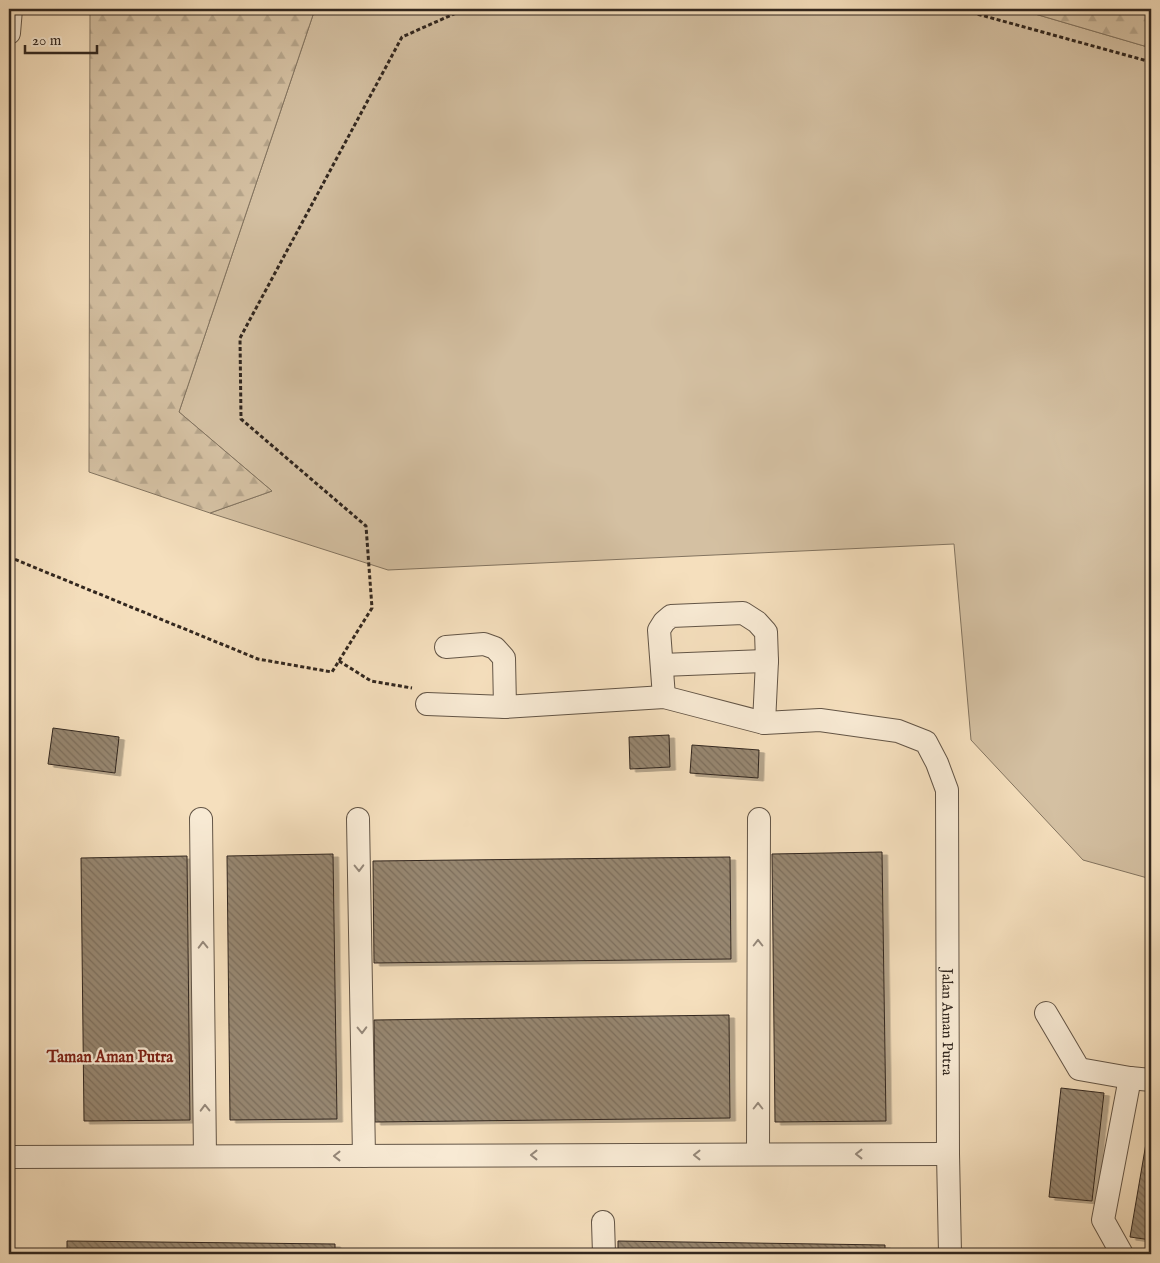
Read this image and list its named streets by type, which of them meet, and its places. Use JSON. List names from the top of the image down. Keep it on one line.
{"streets":{"lane":["Jalan Aman Putra"]},"districts":["Taman Aman Putra"],"scale_bar":"20 m"}
